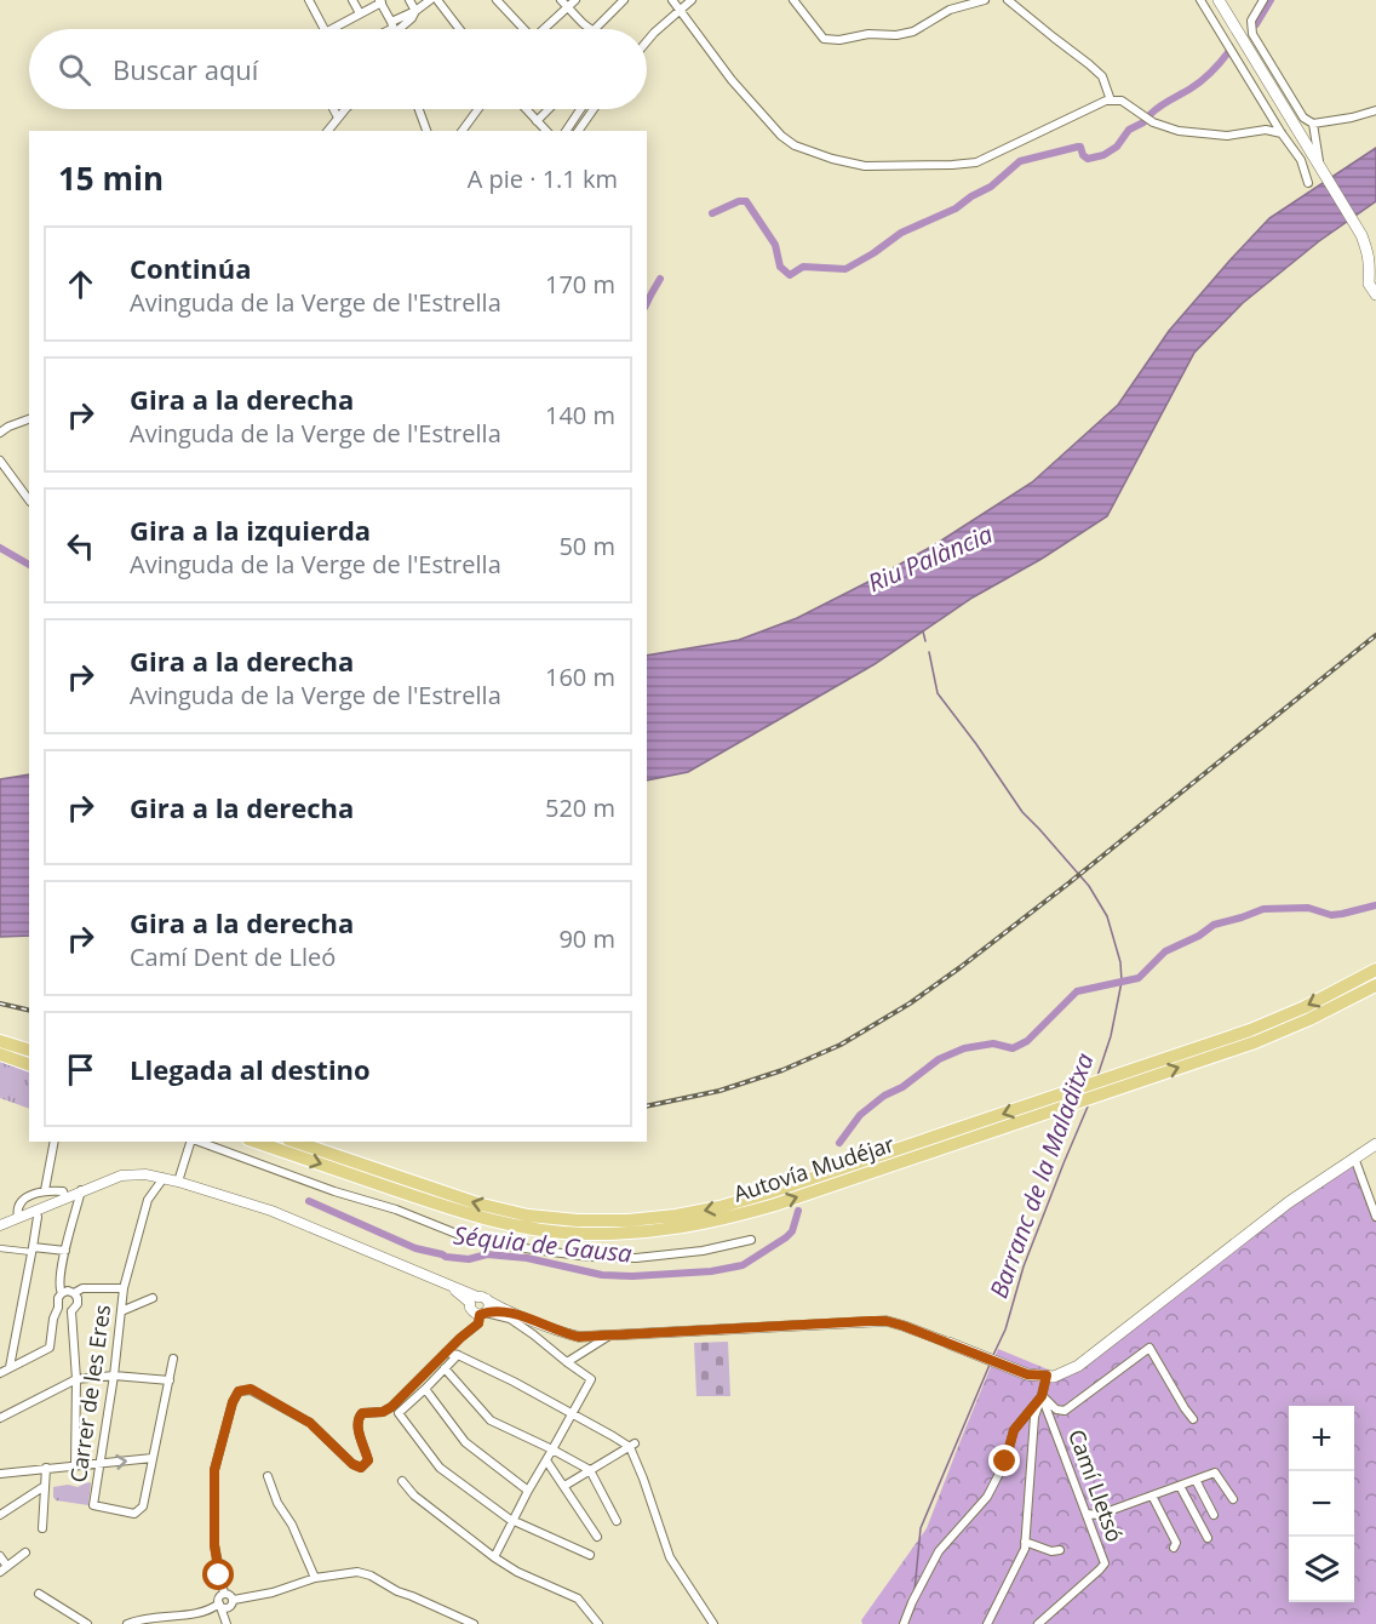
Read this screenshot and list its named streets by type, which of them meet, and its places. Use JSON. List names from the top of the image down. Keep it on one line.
{"streets":{"highway":["Autovía Mudéjar"],"street":["Carrer de les Eres","Camí Lletsó"]},"water":["Riu Palància","Barranc de la Maladitxa","Séquia de Gausa"],"page":{"search":"Buscar aquí","heading":["15 min","A pie · 1.1 km"],"list":[["Continúa","Avinguda de la Verge de l'Estrella","170 m"],["Gira a la derecha","Avinguda de la Verge de l'Estrella","140 m"],["Gira a la izquierda","Avinguda de la Verge de l'Estrella","50 m"],["Gira a la derecha","Avinguda de la Verge de l'Estrella","160 m"],["Gira a la derecha","520 m"],["Gira a la derecha","Camí Dent de Lleó","90 m"],"Llegada al destino"],"map_buttons":["+","−"]}}
